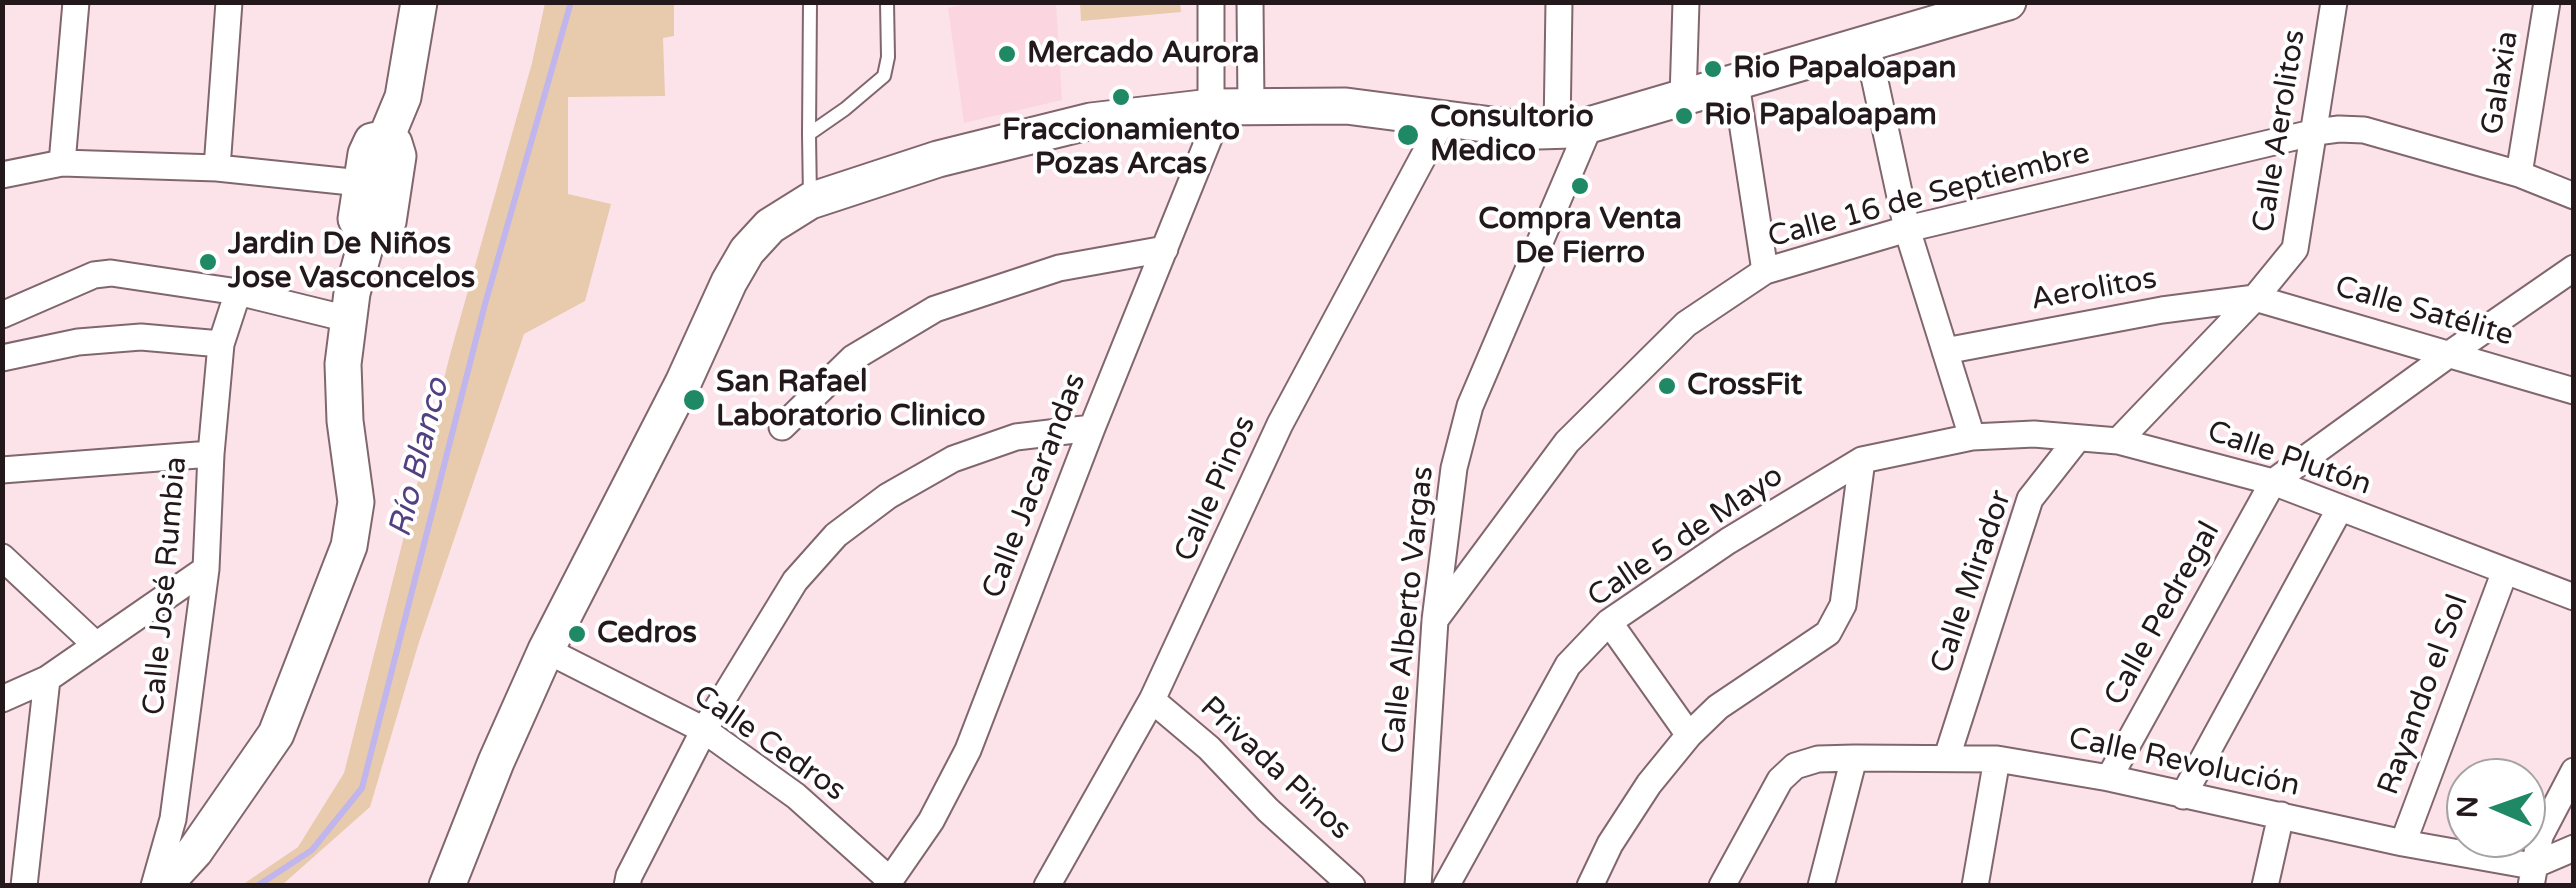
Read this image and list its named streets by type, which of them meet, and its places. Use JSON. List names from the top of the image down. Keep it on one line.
{"streets":{"street":["Galaxia","Calle Aerolitos","Calle 16 de Septiembre","Aerolitos","Calle Satélite","Calle Plutón","Calle Jacarandas","Calle Pinos","Calle 5 de Mayo","Calle Mirador","Calle José Rumbia","Calle Alberto Vargas","Calle Pedregal","Rayando el Sol","Calle Cedros","Calle Revolución","Privada Pinos"]},"crossings":[["Galaxia","Calle 16 de Septiembre"],["Calle Aerolitos","Calle 16 de Septiembre"],["Calle Aerolitos","Aerolitos"],["Calle Aerolitos","Calle Satélite"],["Calle Aerolitos","Calle Plutón"],["Calle 16 de Septiembre","Calle Alberto Vargas"],["Aerolitos","Calle Satélite"],["Calle Plutón","Calle 5 de Mayo"],["Calle Plutón","Calle Mirador"],["Calle Plutón","Calle Pedregal"],["Calle Plutón","Rayando el Sol"],["Calle Jacarandas","Calle Cedros"],["Calle Pinos","Privada Pinos"],["Calle Mirador","Calle Revolución"],["Calle Pedregal","Calle Revolución"],["Rayando el Sol","Calle Revolución"]],"water":["Río Blanco"],"places":["Mercado Aurora","Rio Papaloapan","Fraccionamiento Pozas Arcas","Rio Papaloapam","Consultorio Medico","Compra Venta De Fierro","Jardin De Niños Jose Vasconcelos","CrossFit","San Rafael Laboratorio Clinico","Cedros"],"north":"left"}
